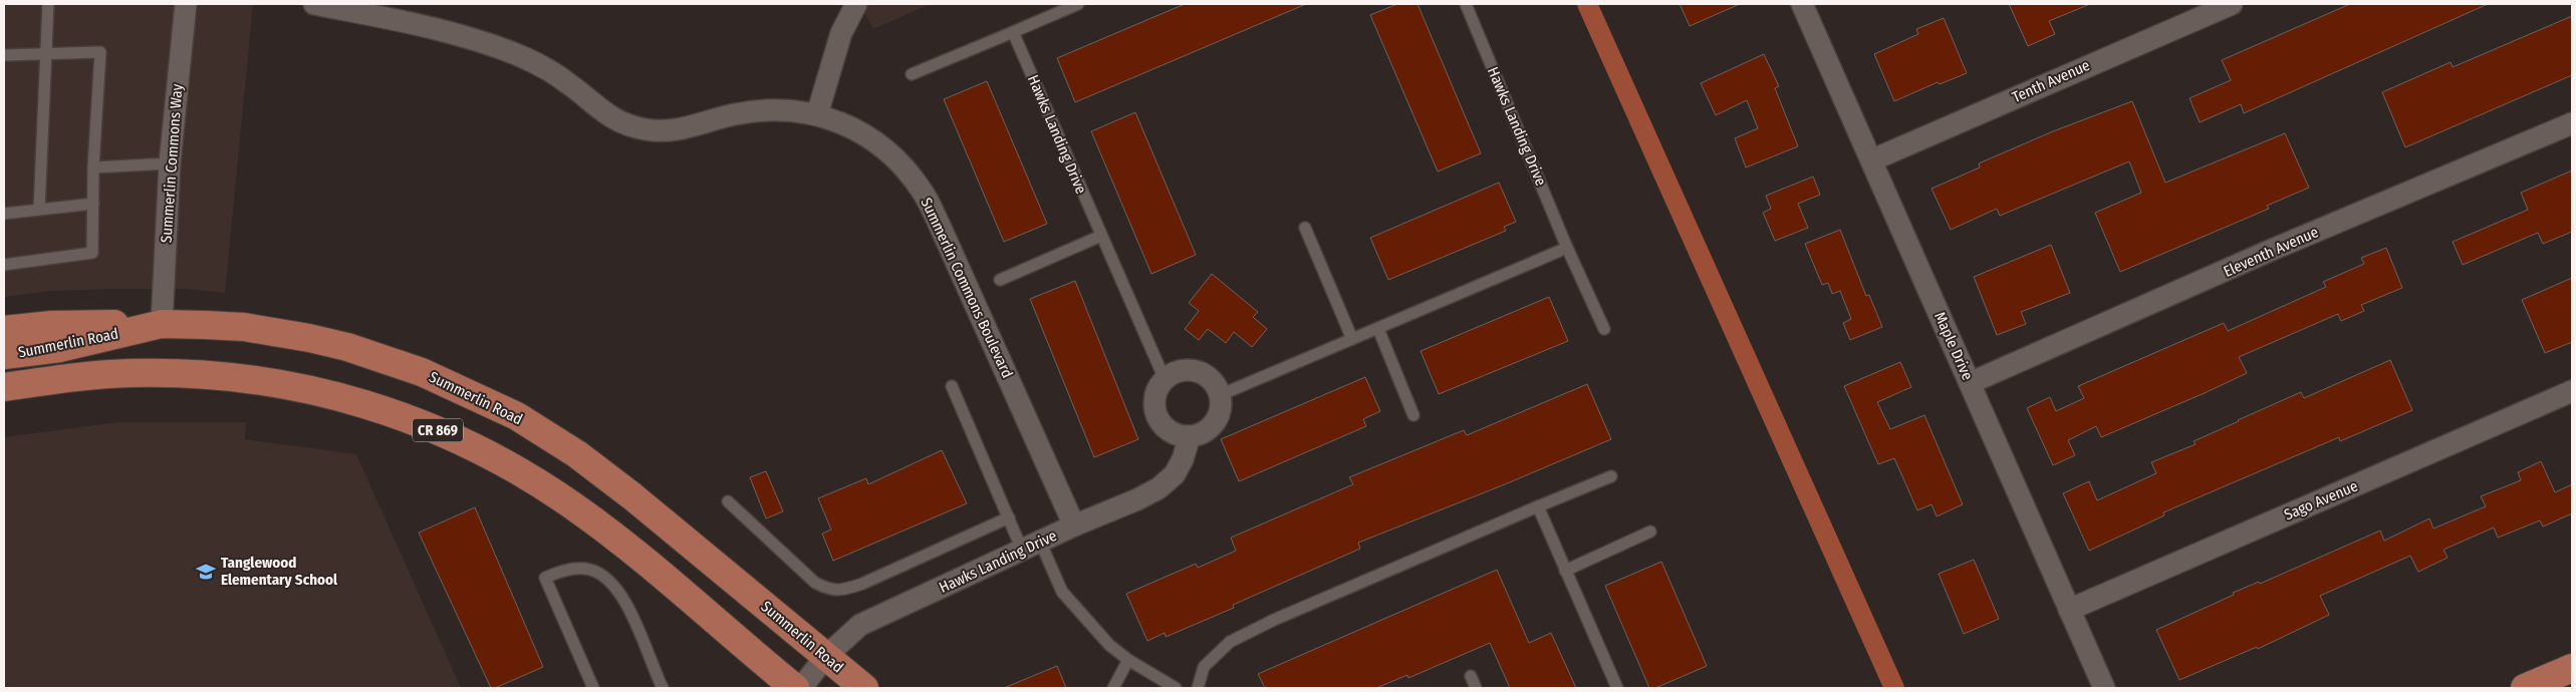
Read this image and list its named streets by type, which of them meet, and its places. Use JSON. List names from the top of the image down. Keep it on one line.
{"streets":{"main road":["Summerlin Road","CR 869"],"street":["Tenth Avenue","Hawks Landing Drive","Summerlin Commons Way","Eleventh Avenue","Summerlin Commons Boulevard","Maple Drive","Sago Avenue"]},"crossings":[["Tenth Avenue","Maple Drive"],["Hawks Landing Drive","Summerlin Commons Boulevard"],["Hawks Landing Drive","Summerlin Road"],["Summerlin Commons Way","Summerlin Road"],["Eleventh Avenue","Maple Drive"],["Maple Drive","Sago Avenue"]],"places":{"school or university":["Tanglewood Elementary School"]}}
